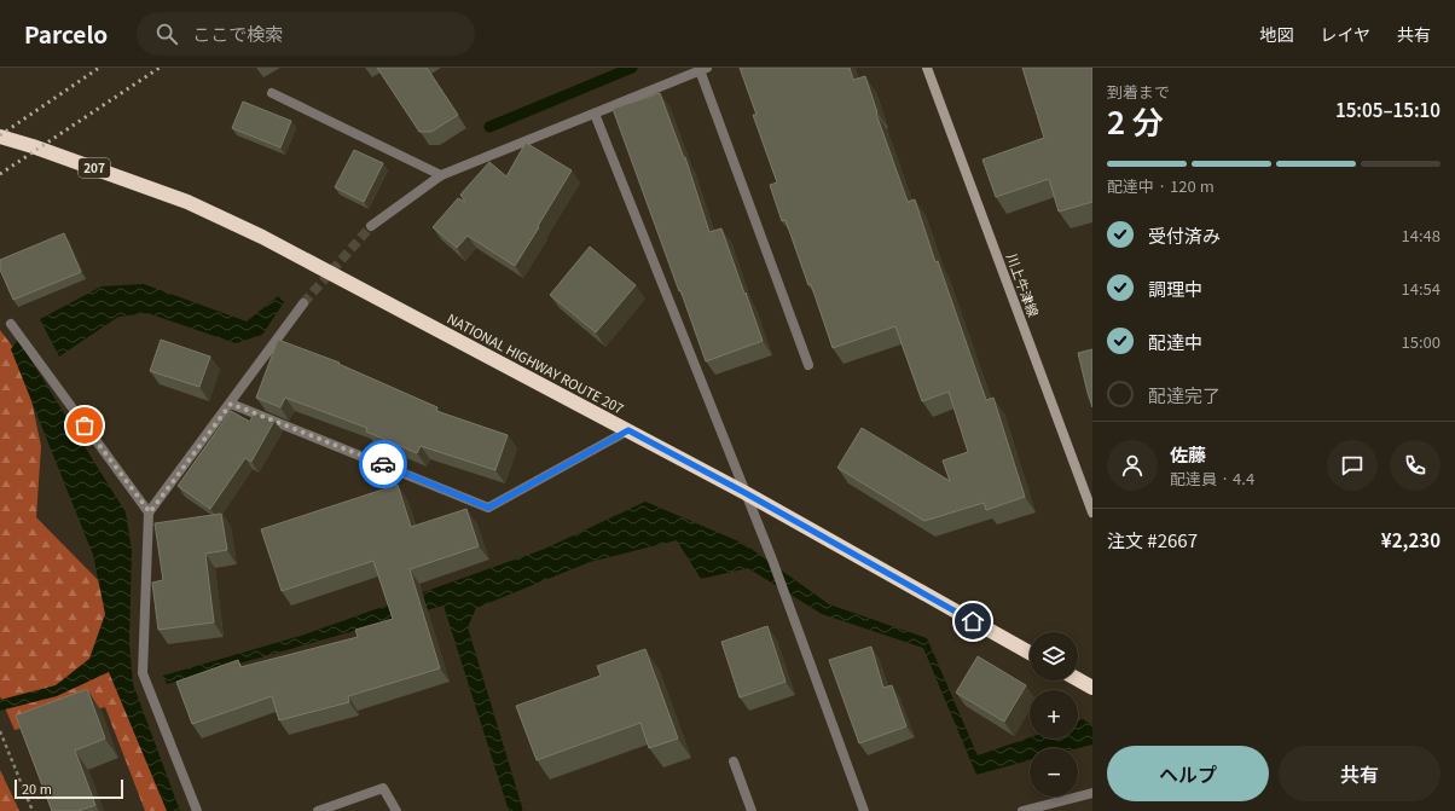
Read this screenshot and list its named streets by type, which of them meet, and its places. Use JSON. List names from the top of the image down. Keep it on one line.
{"streets":{"highway":["207","NATIONAL HIGHWAY ROUTE 207"],"main road":["川上牛津線"]},"scale_bar":"20 m","page":{"header":"Parcelo","search":"ここで検索","nav":["地図","レイヤ","共有"],"heading":["2 分","到着まで","15:05–15:10"],"panel":["佐藤","配達員 · 4.4","注文 #2667","¥2,230"],"bar":"配達中 · 120 m","list":[["受付済み","14:48"],["調理中","14:54"],["配達中","15:00"],"配達完了"],"map_buttons":["+","−"],"buttons":["ヘルプ","共有"],"scale":"20 m"}}
